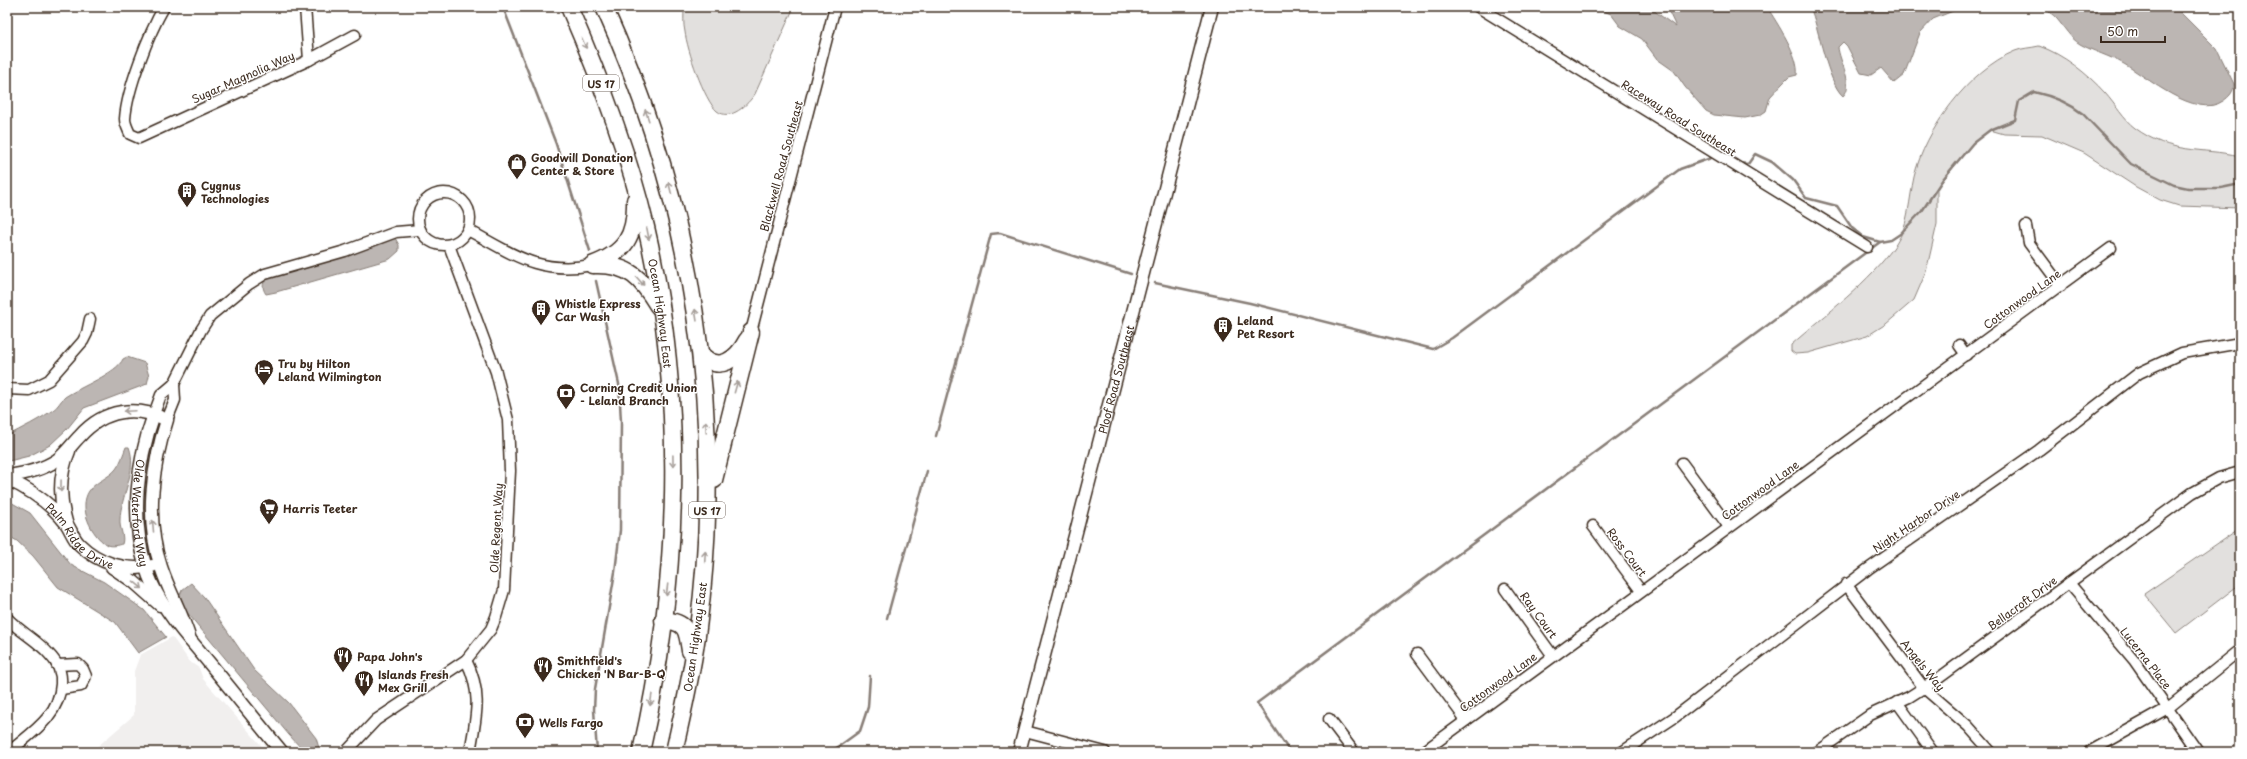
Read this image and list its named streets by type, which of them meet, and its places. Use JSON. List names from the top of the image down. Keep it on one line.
{"streets":{"highway":["US 17","Ocean Highway East"],"street":["Sugar Magnolia Way","Raceway Road Southeast","Blackwell Road Southeast","Cottonwood Lane","Ploof Road Southeast","Olde Waterford Way","Night Harbor Drive","Olde Regent Way","Palm Ridge Drive","Ross Court","Bellacroft Drive","Ray Court","Lucerna Place","Angels Way"]},"crossings":[["Cottonwood Lane","Ross Court"],["Cottonwood Lane","Ray Court"],["Olde Waterford Way","Palm Ridge Drive"],["Night Harbor Drive","Angels Way"],["Bellacroft Drive","Lucerna Place"],["Bellacroft Drive","Angels Way"]],"places":{"shop":["Goodwill Donation Center & Store"],"building":["Cygnus Technologies","Whistle Express Car Wash","Leland Pet Resort"],"hotel":["Tru by Hilton Leland Wilmington"],"bank":["Corning Credit Union - Leland Branch","Wells Fargo"],"supermarket":["Harris Teeter"],"restaurant":["Papa John's","Smithfield's Chicken 'N Bar-B-Q","Islands Fresh Mex Grill"]},"scale_bar":"50 m"}
